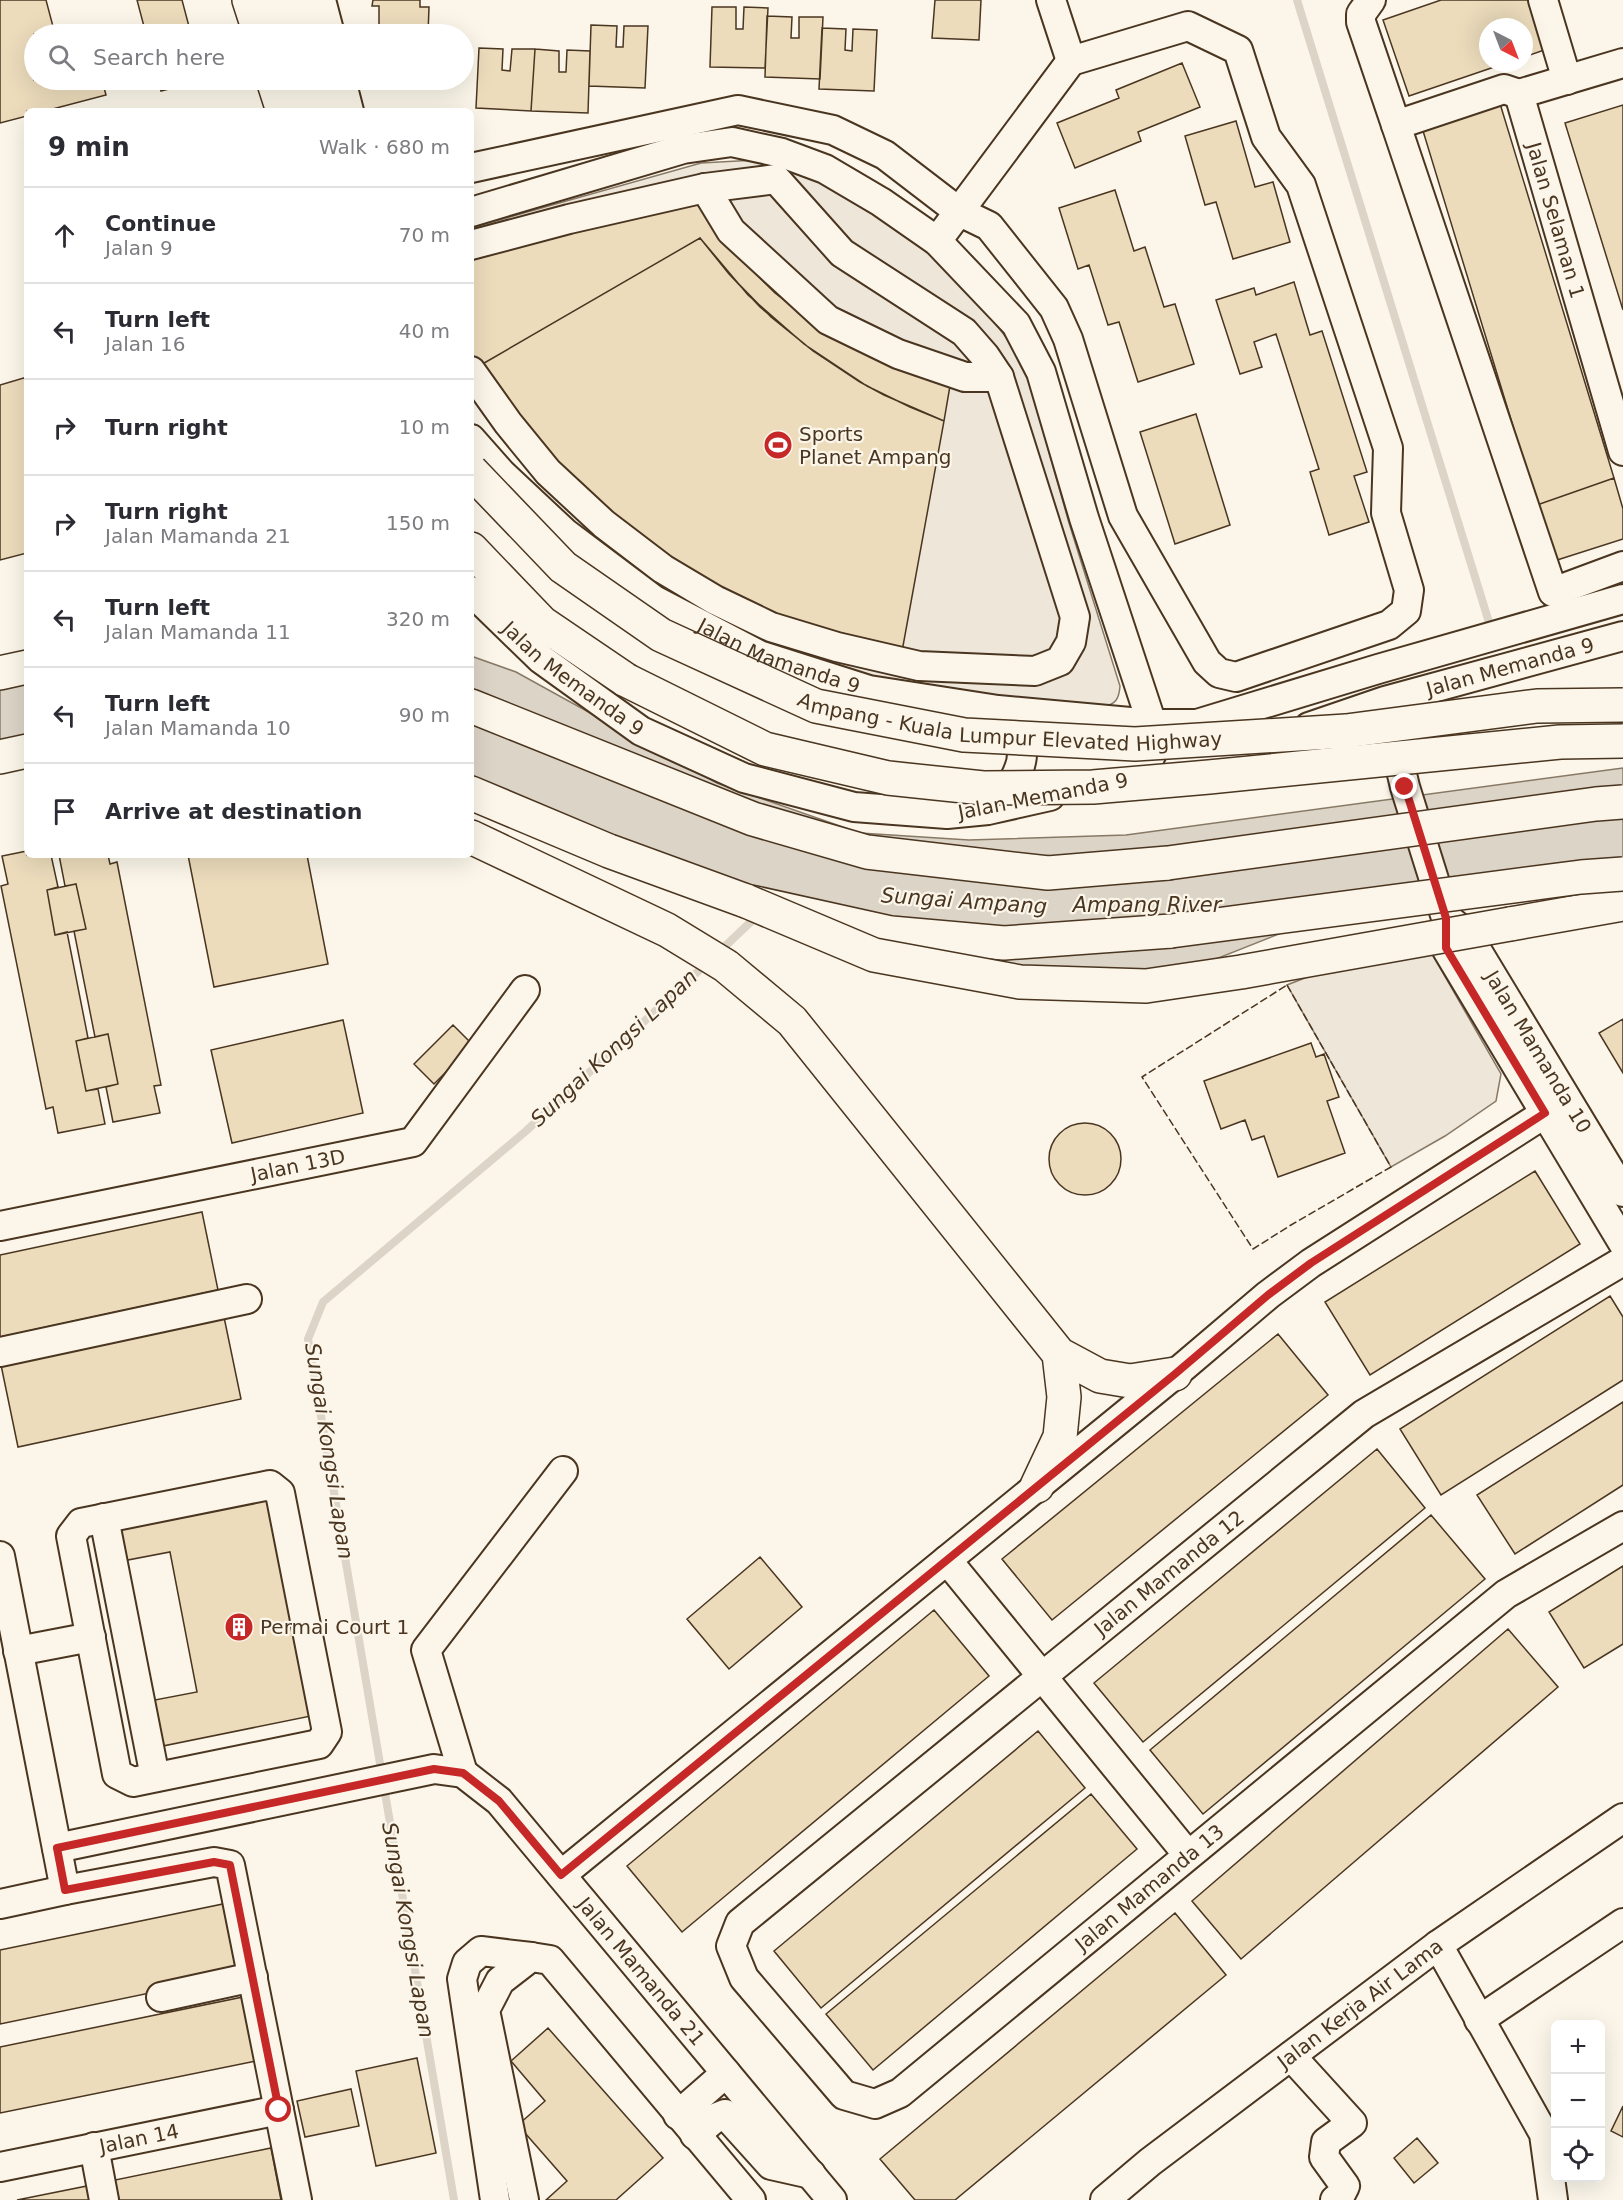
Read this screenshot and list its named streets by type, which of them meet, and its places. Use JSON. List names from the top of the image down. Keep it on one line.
{"streets":{"highway":["Ampang - Kuala Lumpur Elevated Highway"],"street":["Jalan Selaman 1","Jalan Mamanda 9","Jalan Memanda 9","Jalan Mamanda 10","Jalan 13D","Jalan Mamanda 12","Jalan Mamanda 13","Jalan Mamanda 21","Jalan Kerja Air Lama","Jalan 14"]},"crossings":[["Jalan Mamanda 9","Jalan Memanda 9"],["Jalan Memanda 9","Ampang - Kuala Lumpur Elevated Highway"],["Jalan Memanda 9","Jalan Mamanda 10"],["Jalan Mamanda 12","Jalan Mamanda 13"]],"water":["Sungai Ampang","Ampang River","Sungai Kongsi Lapan"],"places":{"sports":["Sports Planet Ampang"],"building":["Permai Court 1"]},"north":"bottom right","page":{"search":"Search here","heading":["9 min","Walk · 680 m"],"list":[["Continue","Jalan 9","70 m"],["Turn left","Jalan 16","40 m"],["Turn right","10 m"],["Turn right","Jalan Mamanda 21","150 m"],["Turn left","Jalan Mamanda 11","320 m"],["Turn left","Jalan Mamanda 10","90 m"],"Arrive at destination"],"map_buttons":["+","−"]}}
